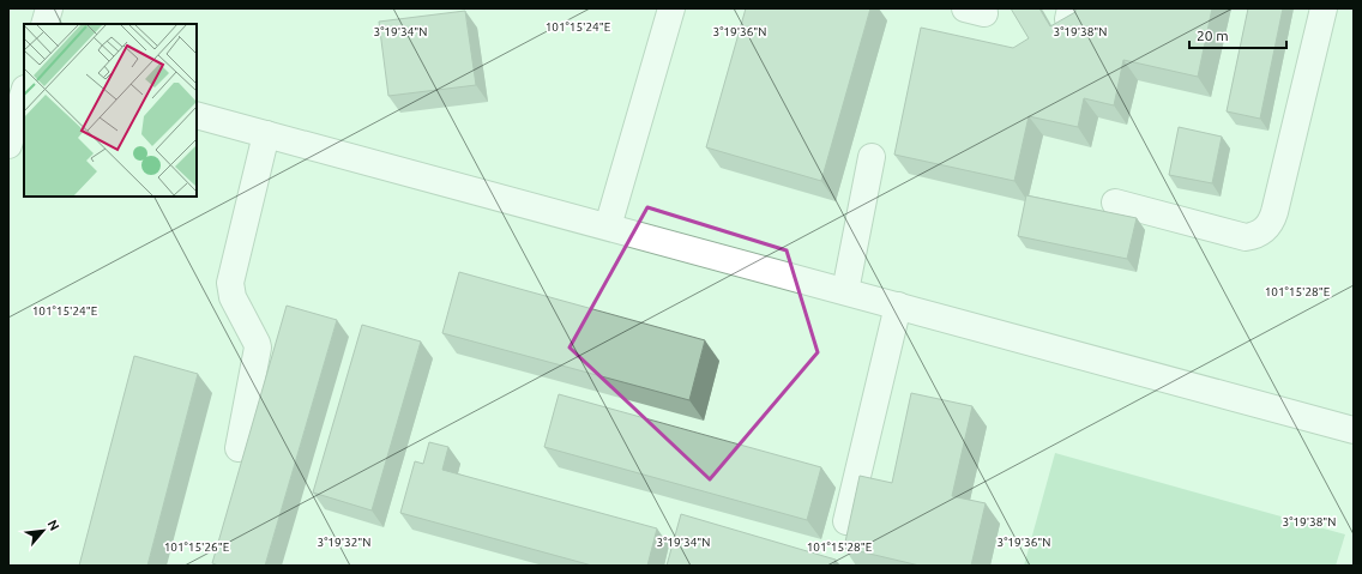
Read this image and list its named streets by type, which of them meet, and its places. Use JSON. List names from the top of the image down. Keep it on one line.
{"scale_bar":"20 m","north":"top right","coordinates":["101°15'24\"E","3°19'34\"N","3°19'36\"N","3°19'38\"N","101°15'28\"E","3°19'32\"N","101°15'26\"E"]}
